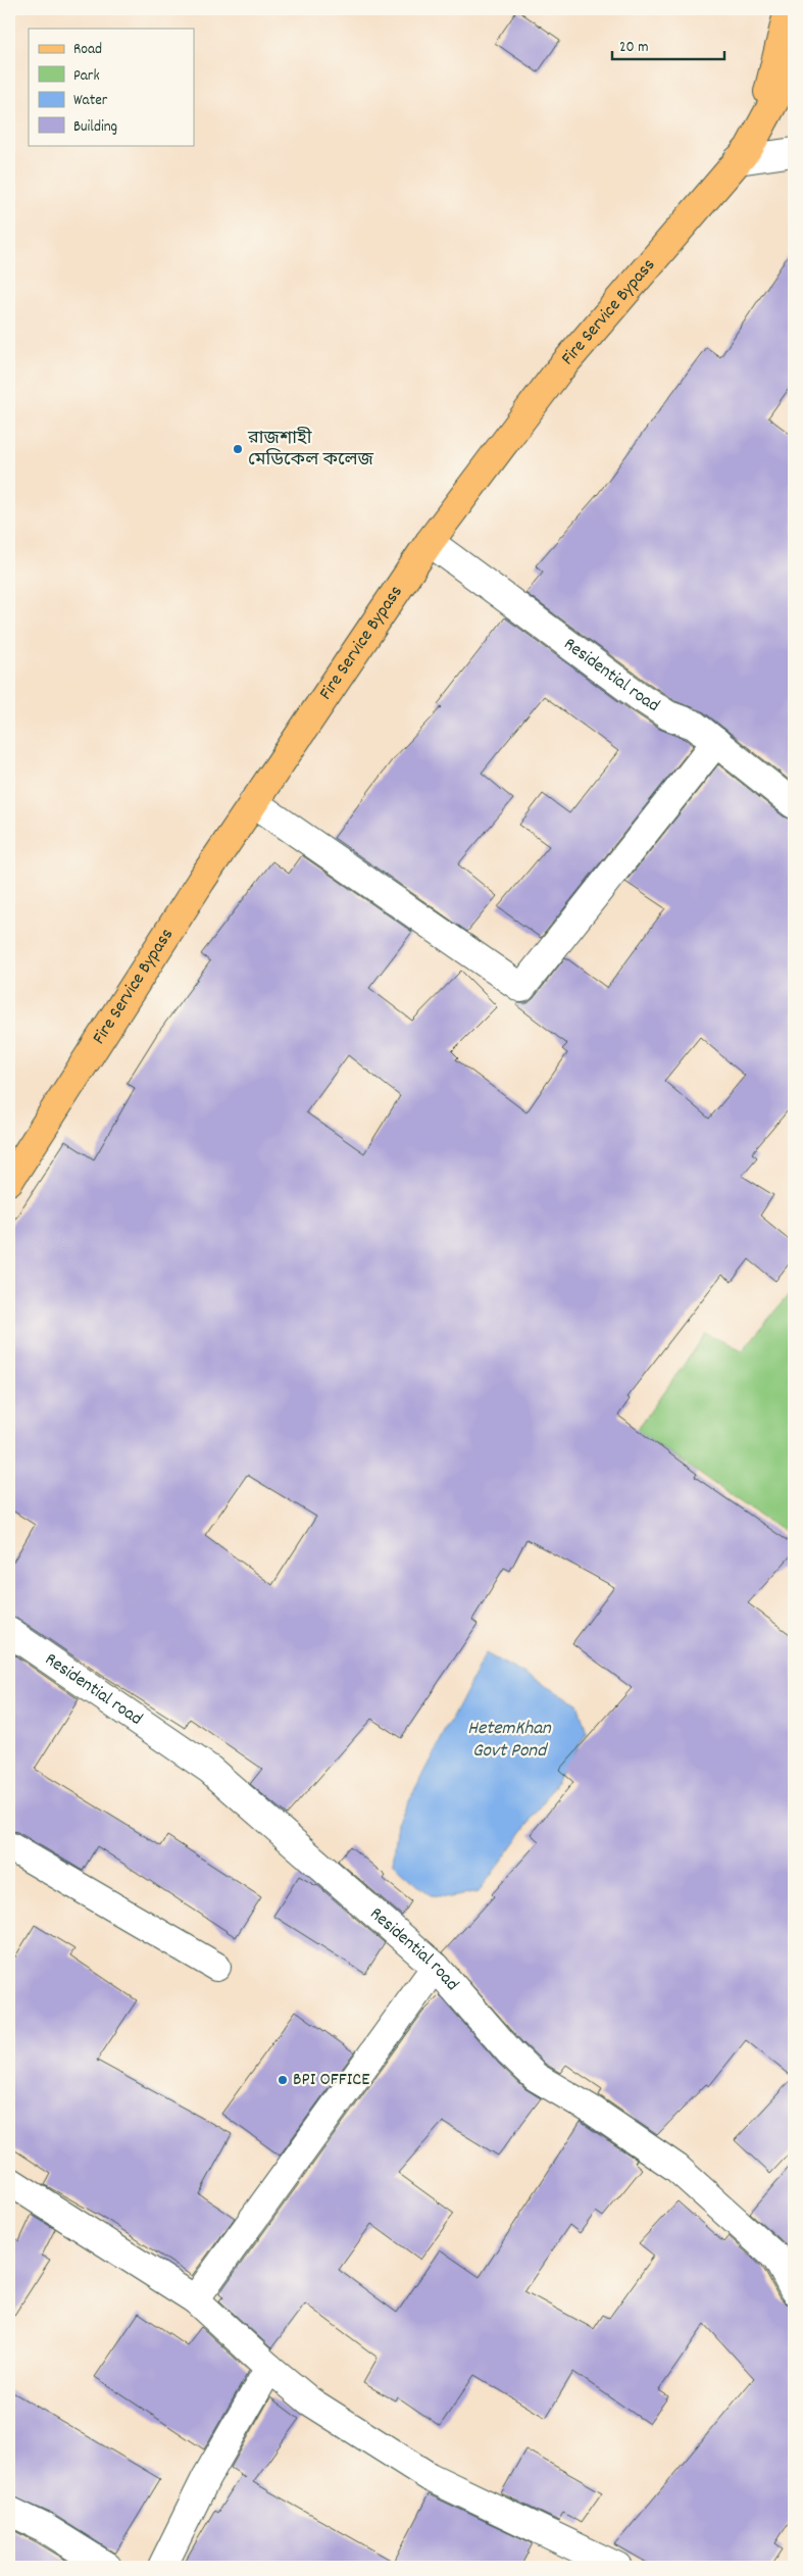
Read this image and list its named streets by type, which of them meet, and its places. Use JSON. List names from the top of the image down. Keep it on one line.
{"streets":{"main road":["Fire Service Bypass"],"street":["Residential road"]},"crossings":[["Fire Service Bypass","Residential road"]],"water":["HetemKhan Govt Pond"],"places":["রাজশাহী মেডিকেল কলেজ","BPI OFFICE"],"legend":["Road","Park","Water","Building"],"scale_bar":"20 m"}
